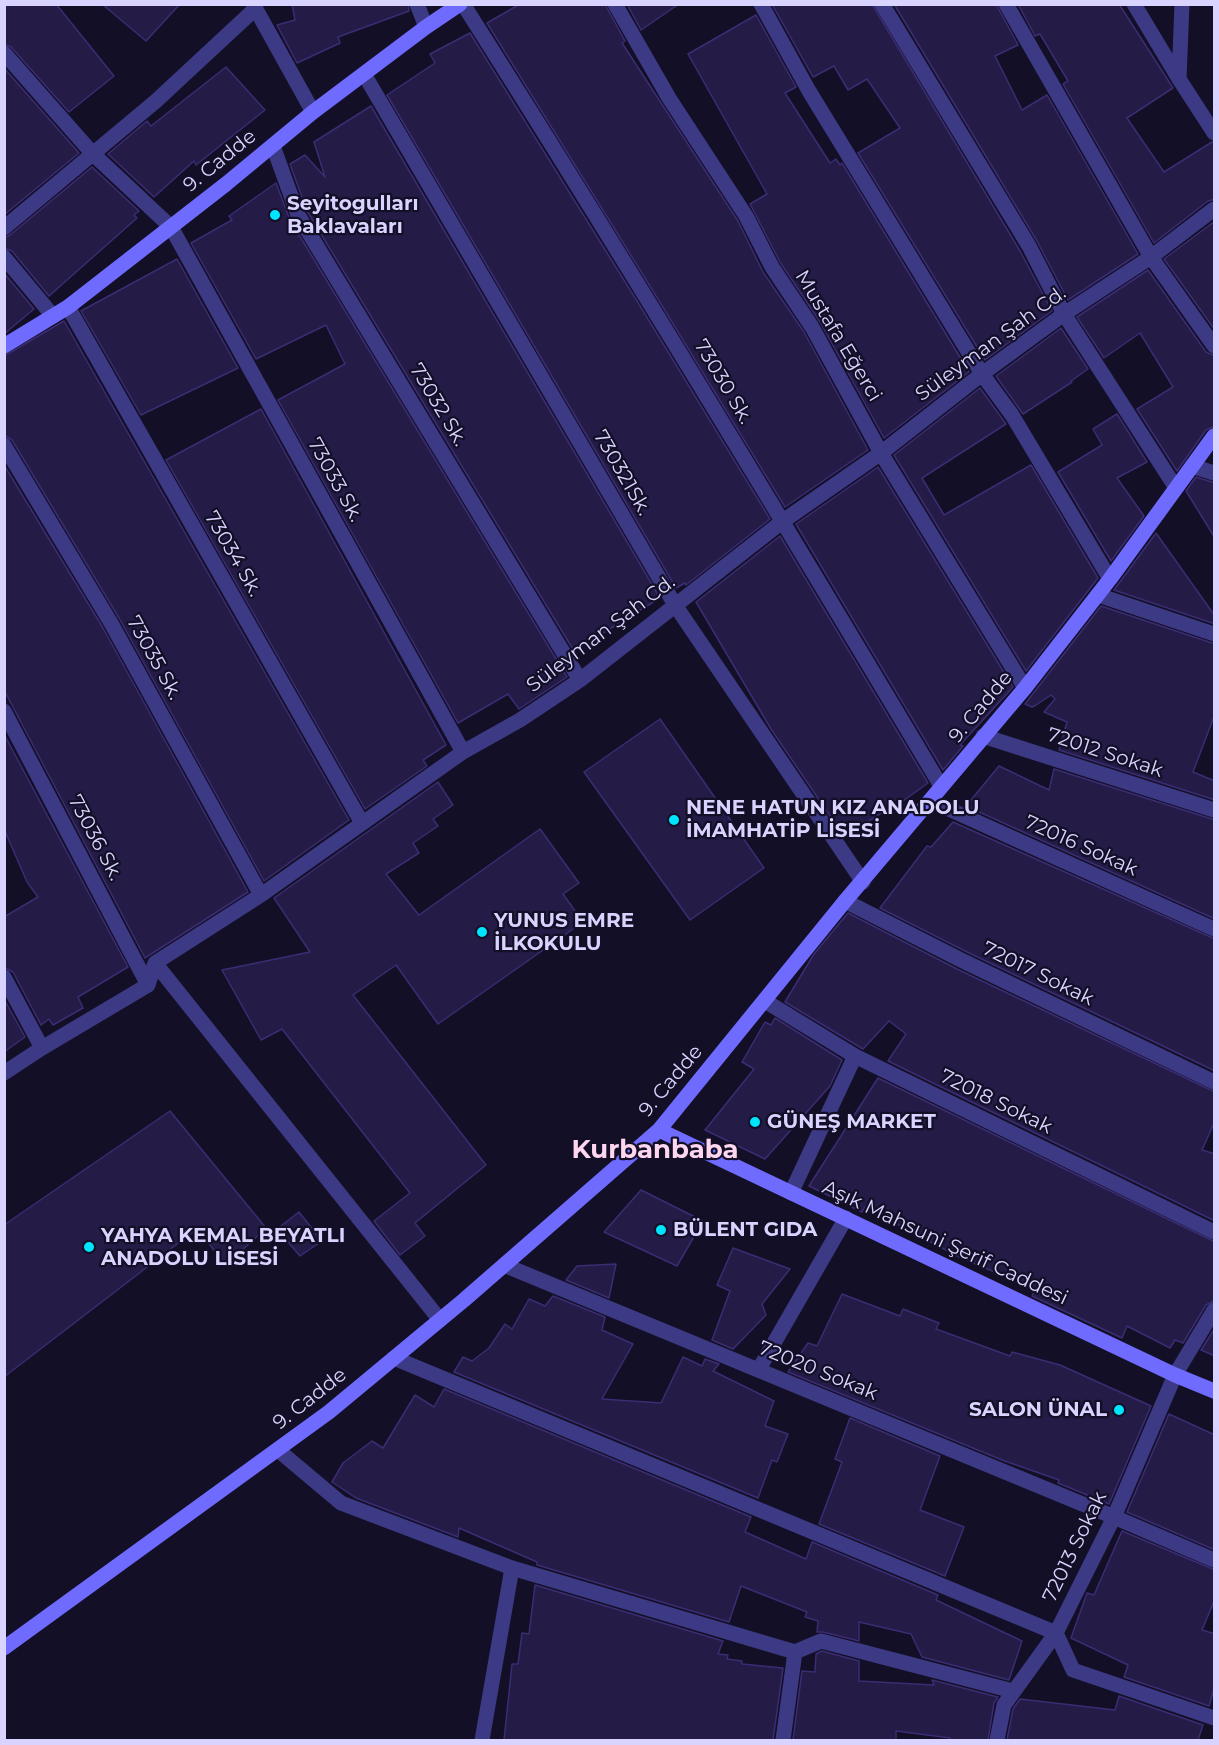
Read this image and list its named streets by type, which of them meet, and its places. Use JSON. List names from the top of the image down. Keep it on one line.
{"streets":{"street":["9. Cadde","Mustafa Eğerci","Süleyman Şah Cd.","73030 Sk.","73032 Sk.","730321Sk.","73033 Sk.","73034 Sk.","73035 Sk.","72012 Sokak","73036 Sk.","72016 Sokak","72017 Sokak","72018 Sokak","Aşık Mahsuni Şerif Caddesi","72020 Sokak","72013 Sokak"]},"crossings":[["9. Cadde","Mustafa Eğerci"],["9. Cadde","73030 Sk."],["9. Cadde","73032 Sk."],["9. Cadde","730321Sk."],["9. Cadde","73033 Sk."],["9. Cadde","73034 Sk."],["9. Cadde","72012 Sokak"],["9. Cadde","72016 Sokak"],["9. Cadde","72017 Sokak"],["9. Cadde","72018 Sokak"],["9. Cadde","Aşık Mahsuni Şerif Caddesi"],["9. Cadde","72020 Sokak"],["Mustafa Eğerci","Süleyman Şah Cd."],["Süleyman Şah Cd.","73030 Sk."],["Süleyman Şah Cd.","73032 Sk."],["Süleyman Şah Cd.","730321Sk."],["Süleyman Şah Cd.","73033 Sk."],["Süleyman Şah Cd.","73034 Sk."],["Süleyman Şah Cd.","73035 Sk."],["Aşık Mahsuni Şerif Caddesi","72013 Sokak"],["72020 Sokak","72013 Sokak"]],"districts":["Kurbanbaba"],"places":["Seyitogulları Baklavaları","NENE HATUN KIZ ANADOLU İMAMHATİP LİSESİ","YUNUS EMRE İLKOKULU","GÜNEŞ MARKET","BÜLENT GIDA","YAHYA KEMAL BEYATLI ANADOLU LİSESİ","SALON ÜNAL"]}
